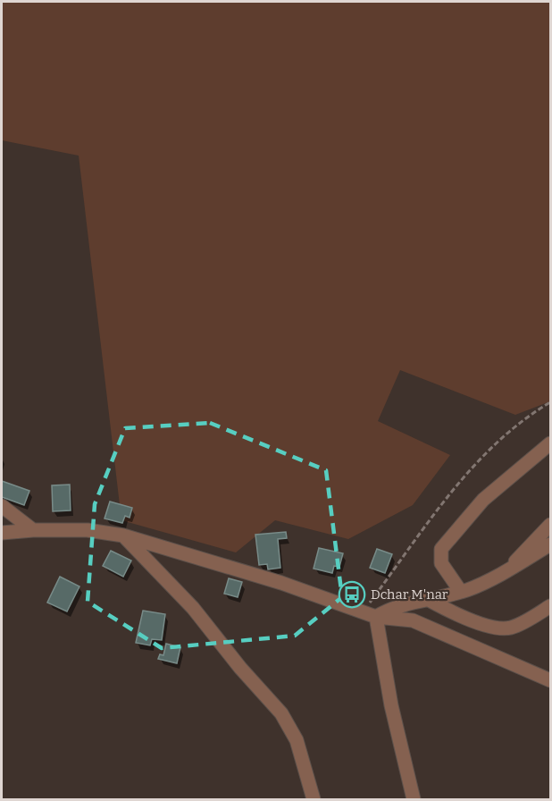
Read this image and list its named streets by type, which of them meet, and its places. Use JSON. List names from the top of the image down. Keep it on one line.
{"places":{"bus stop":["Dchar M'nar"]}}
